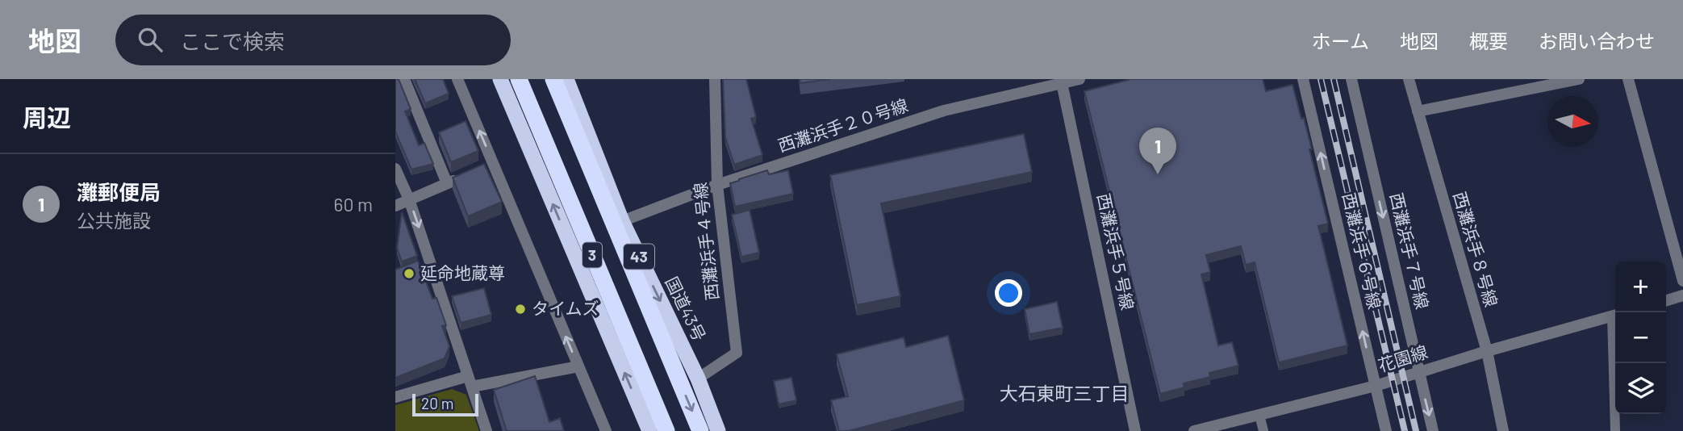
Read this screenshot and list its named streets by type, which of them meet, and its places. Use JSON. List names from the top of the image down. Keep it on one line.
{"streets":{"highway":["3","43","国道43号"],"street":["西灘浜手２０号線","西灘浜手４号線","西灘浜手８号線","西灘浜手６号線","西灘浜手７号線","西灘浜手５号線","花園線"]},"crossings":[["西灘浜手２０号線","西灘浜手４号線"],["西灘浜手２０号線","西灘浜手５号線"],["西灘浜手２０号線","国道43号"],["西灘浜手４号線","国道43号"],["西灘浜手８号線","花園線"],["西灘浜手６号線","花園線"],["西灘浜手７号線","花園線"]],"one_way":["西灘浜手６号線","西灘浜手７号線"],"districts":["大石東町三丁目"],"places":["延命地蔵尊","タイムズ"],"scale_bar":"20 m","north":"right","page":{"header":"地図","search":"ここで検索","nav":["ホーム","地図","概要","お問い合わせ"],"heading":"周辺","pins":"1","list":[{"mark":"1","name":"灘郵便局","note":"公共施設","value":"60 m"}],"map_buttons":["+","−"],"scale":"20 m"}}
